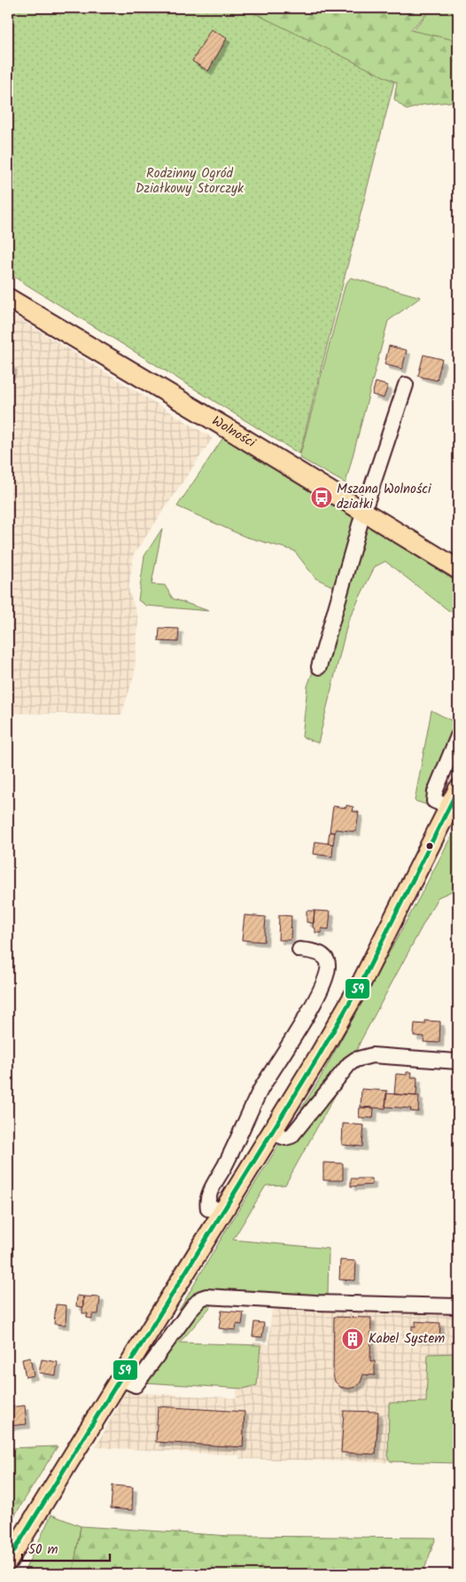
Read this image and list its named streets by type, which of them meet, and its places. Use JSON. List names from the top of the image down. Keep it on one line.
{"streets":{"main road":["Wolności"]},"parks":["Rodzinny Ogród Działkowy Storczyk"],"places":{"bus stop":["Mszana Wolności działki"],"building":["Kabel System"]},"lines":["transit line 59"],"scale_bar":"50 m"}
